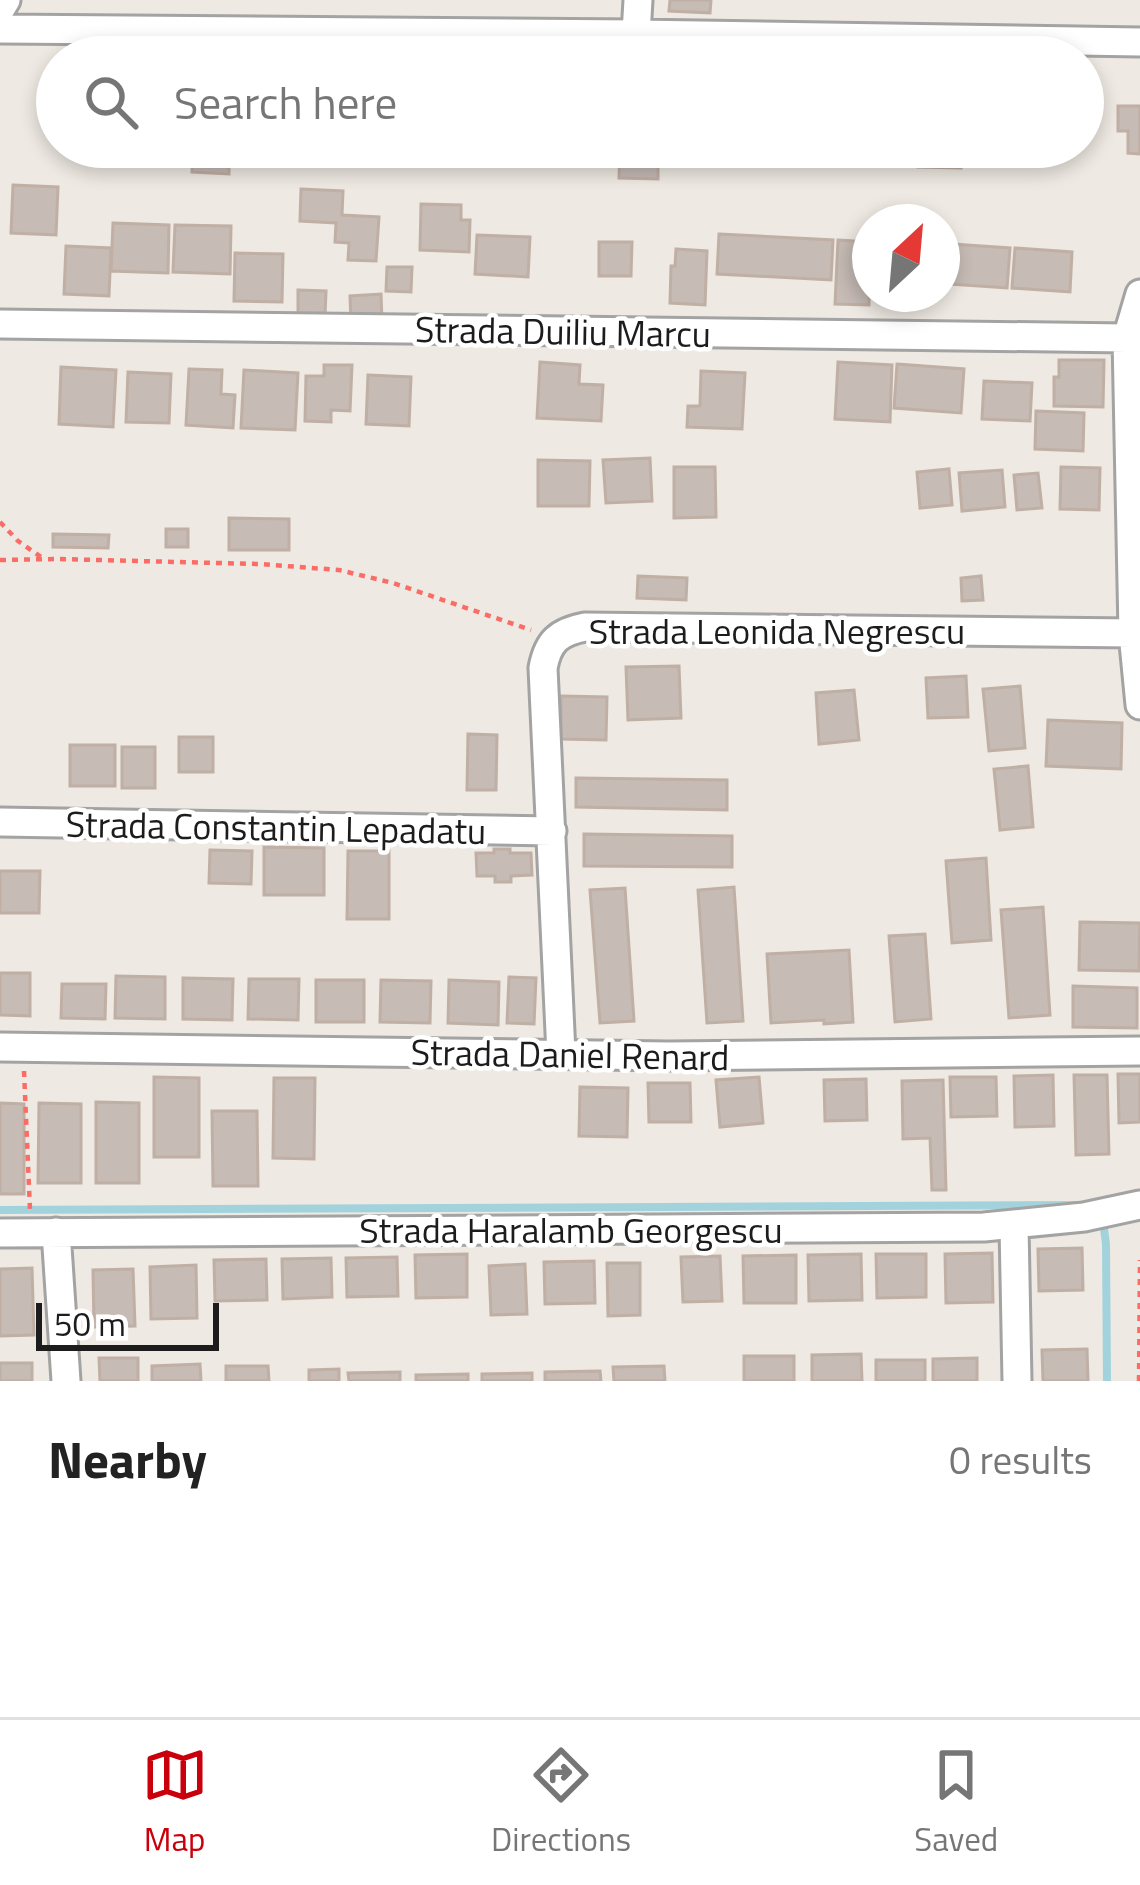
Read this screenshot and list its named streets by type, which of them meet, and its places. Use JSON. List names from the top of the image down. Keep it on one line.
{"streets":{"street":["Strada Duiliu Marcu","Strada Leonida Negrescu","Strada Constantin Lepadatu","Strada Daniel Renard","Strada Haralamb Georgescu"]},"crossings":[["Strada Leonida Negrescu","Strada Constantin Lepadatu"],["Strada Leonida Negrescu","Strada Daniel Renard"]],"scale_bar":"50 m","north":"top right","page":{"search":"Search here","scale":"50 m","heading":["Nearby","0 results"],"nav":["Map","Directions","Saved"]}}
